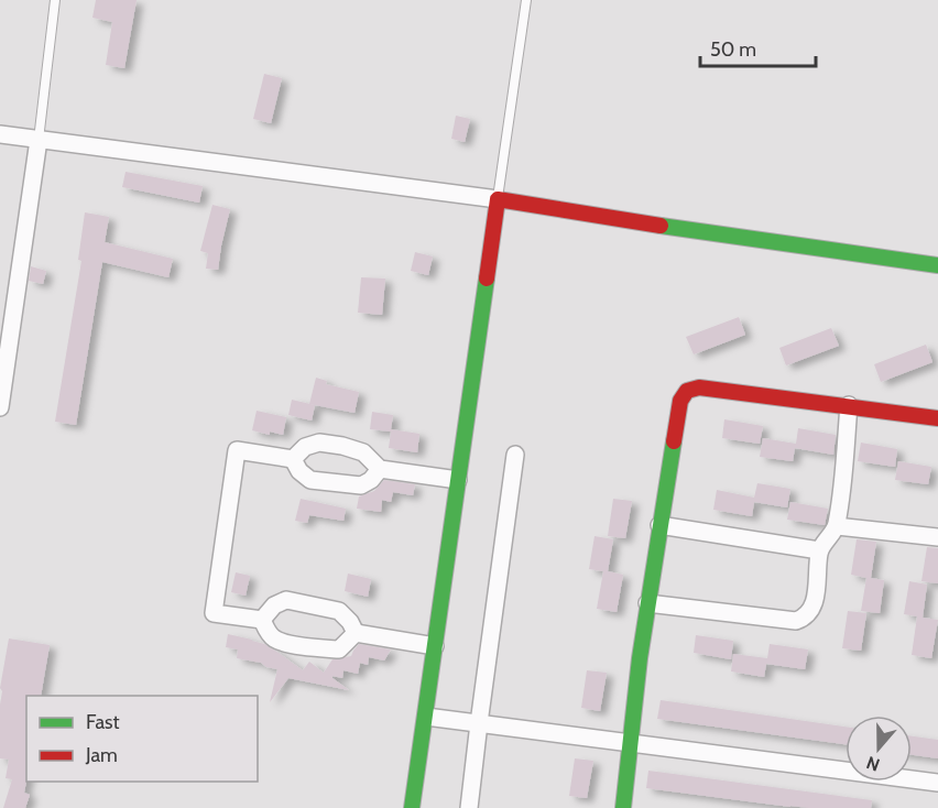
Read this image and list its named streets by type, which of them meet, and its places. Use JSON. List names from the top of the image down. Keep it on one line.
{"legend":["Fast","Jam"],"scale_bar":"50 m","north":"bottom"}
